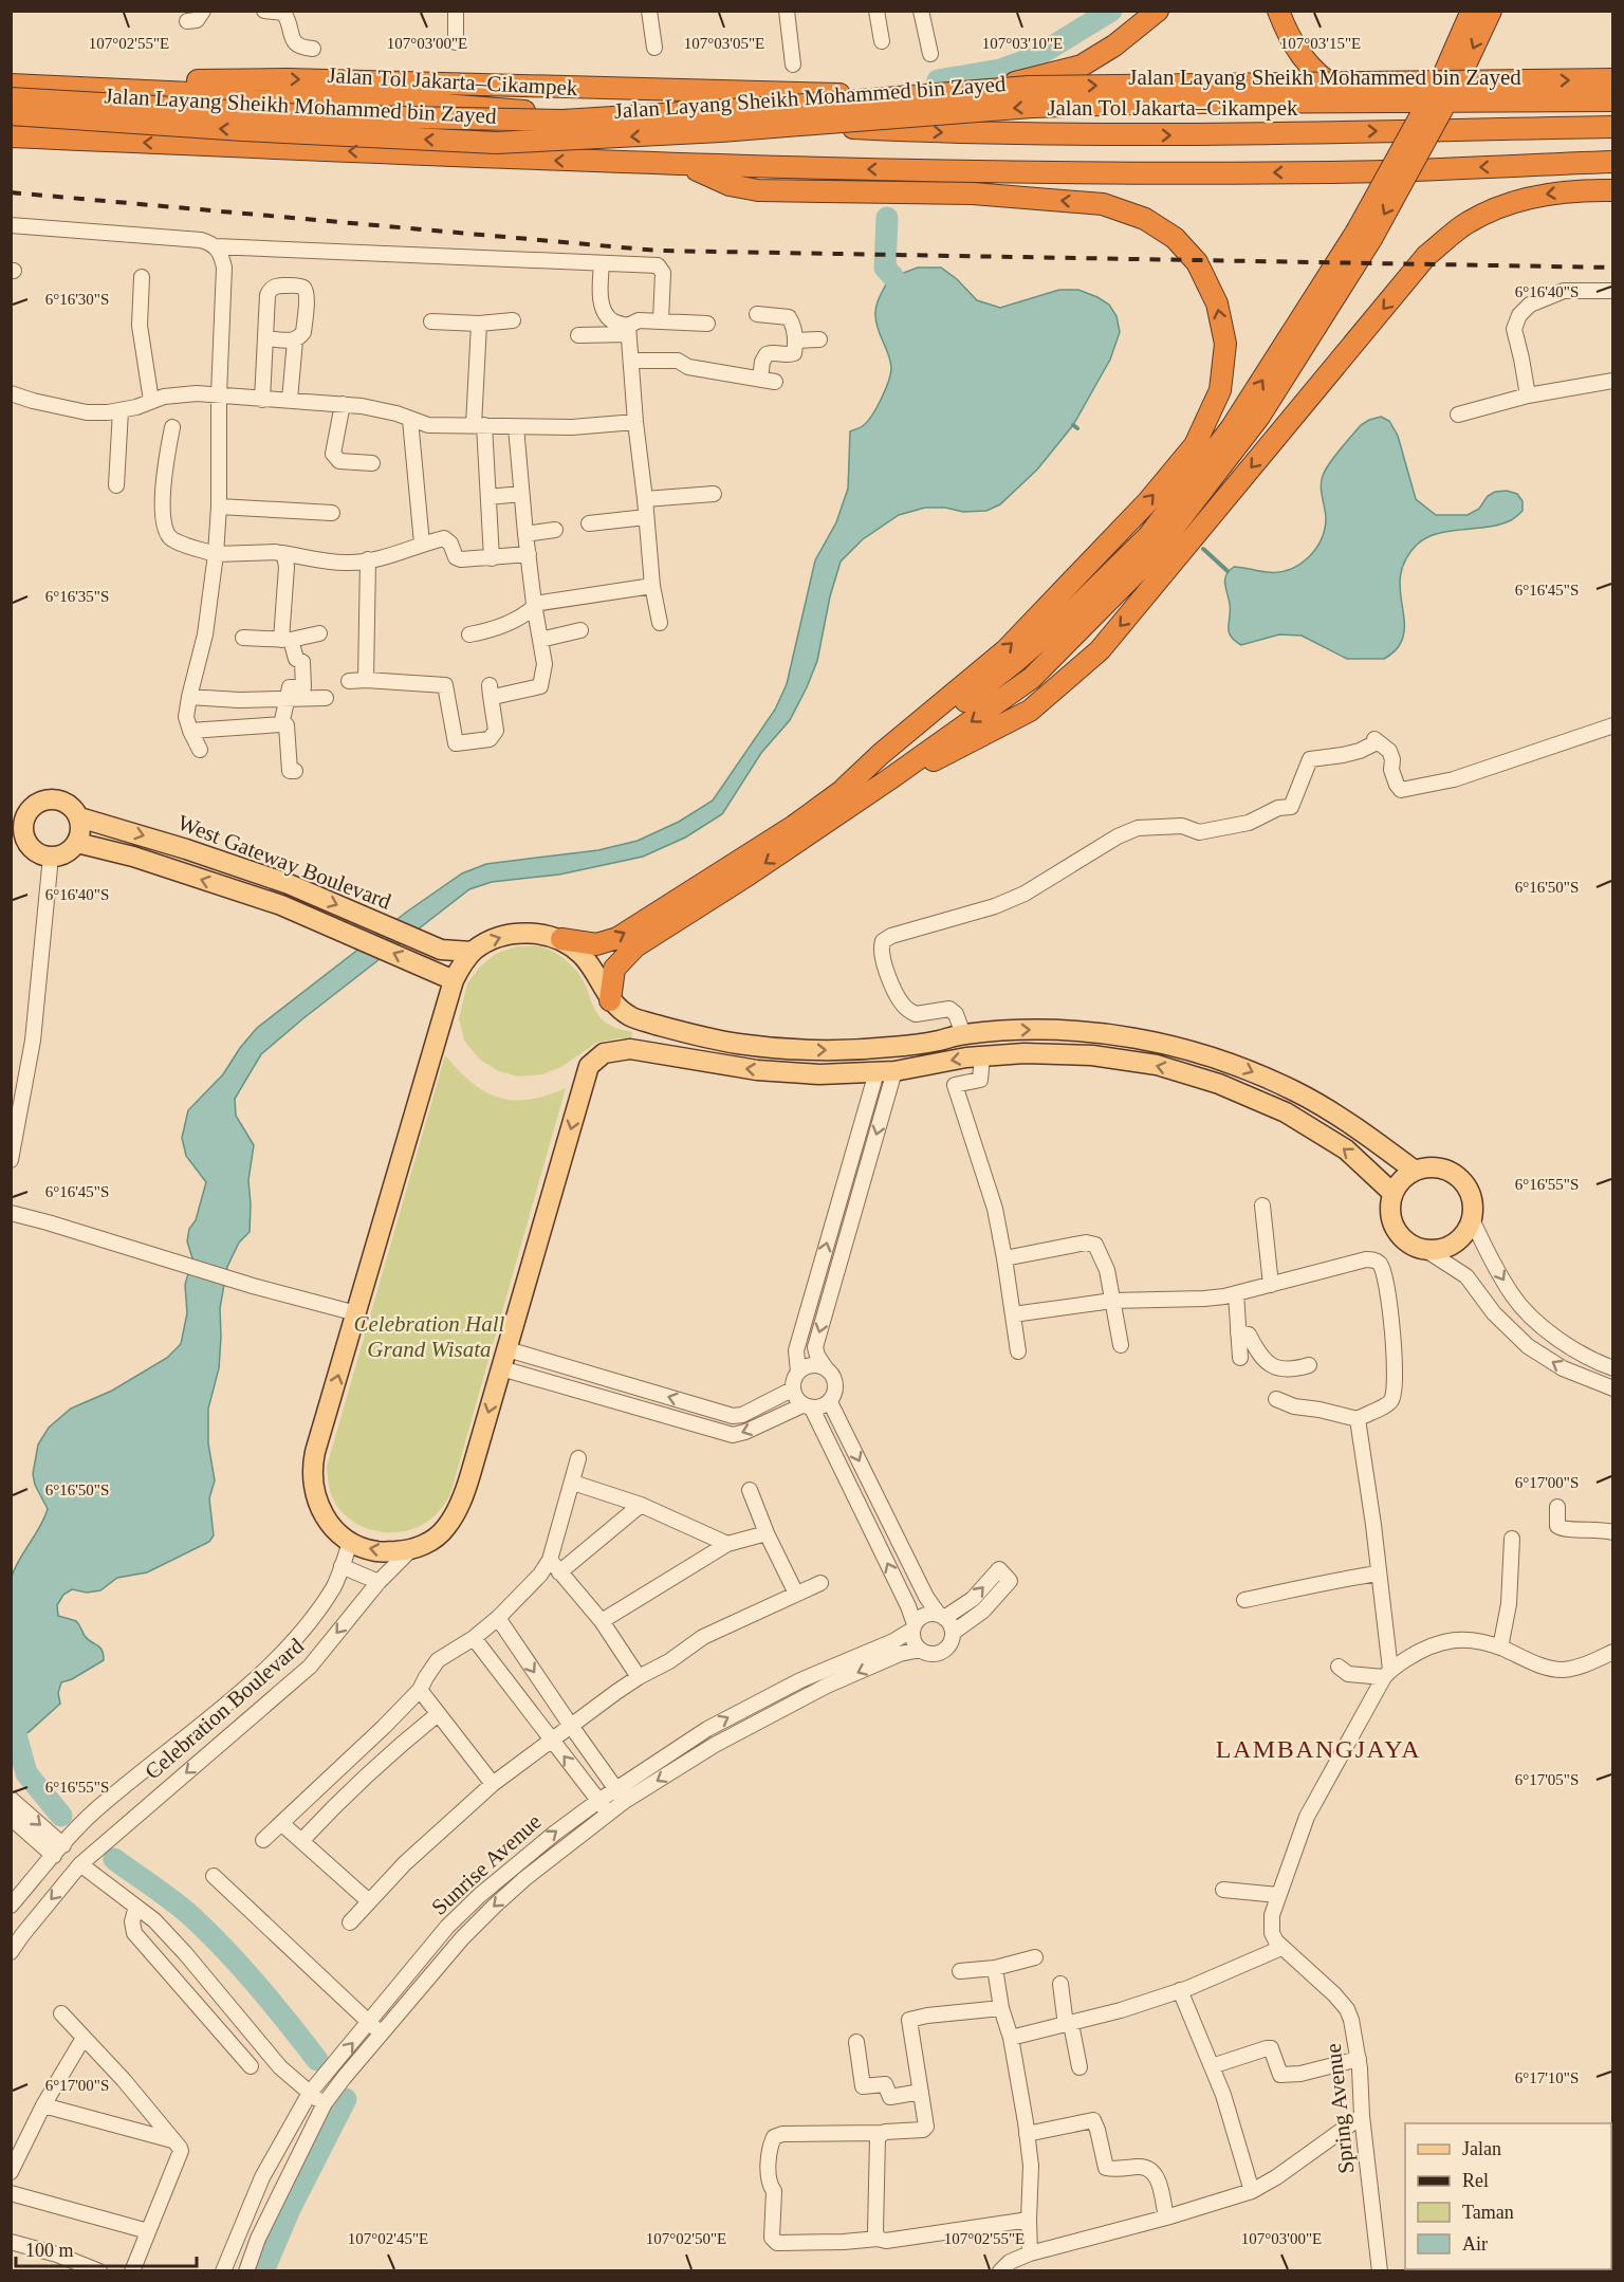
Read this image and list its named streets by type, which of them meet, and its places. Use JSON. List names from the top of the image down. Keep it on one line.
{"streets":{"highway":["Jalan Layang Sheikh Mohammed bin Zayed","Jalan Tol Jakarta–Cikampek"],"main road":["West Gateway Boulevard"],"street":["Celebration Boulevard","Sunrise Avenue","Spring Avenue"]},"districts":["LAMBANGJAYA"],"parks":["Celebration Hall Grand Wisata"],"legend":["Jalan","Rel","Taman","Air"],"scale_bar":"100 m","coordinates":["107°02'55\"E","107°03'00\"E","107°03'05\"E","107°03'10\"E","107°03'15\"E","6°16'40\"S","6°16'30\"S","6°16'45\"S","6°16'35\"S","6°16'50\"S","6°16'55\"S","6°17'00\"S","6°17'05\"S","6°17'10\"S","107°02'45\"E","107°02'50\"E"]}
